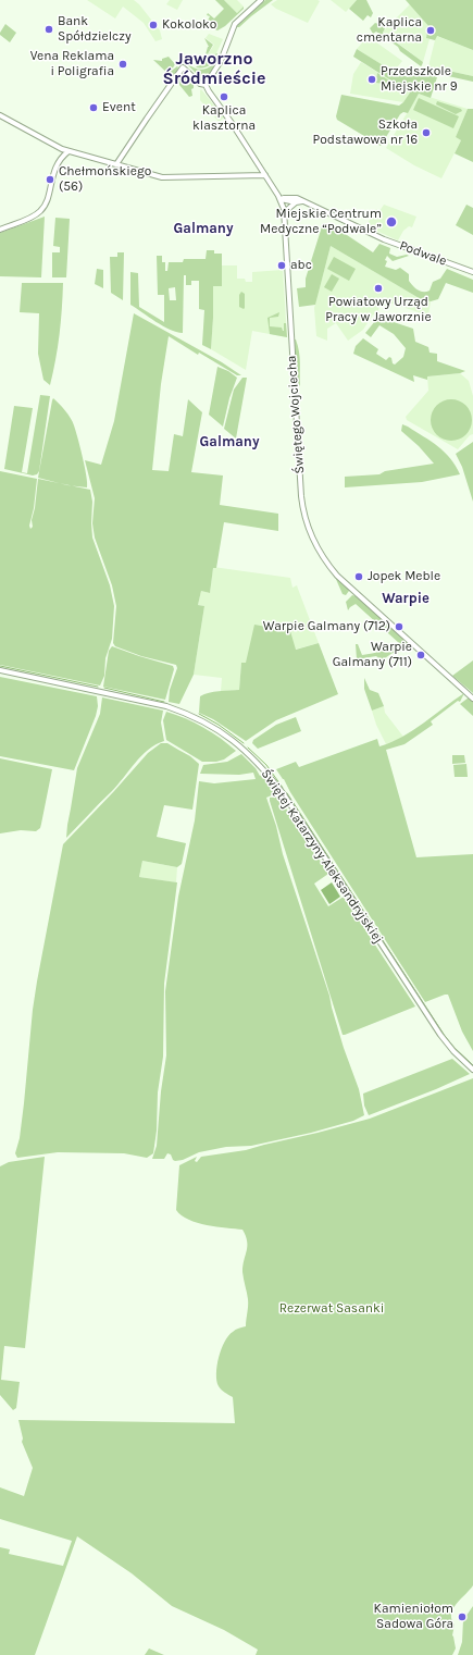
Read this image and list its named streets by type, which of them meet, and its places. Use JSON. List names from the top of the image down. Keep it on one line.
{"streets":{"street":["Podwale","Świętego Wojciecha","Świętej Katarzyny Aleksandryjskiej"]},"crossings":[["Podwale","Świętego Wojciecha"]],"districts":["Jaworzno Śródmieście","Galmany","Galmany","Warpie"],"parks":["Rezerwat Sasanki"],"places":["Kokoloko","Bank Spółdzielczy","Kaplica cmentarna","Vena Reklama i Poligrafia","Przedszkole Miejskie nr 9","Kaplica klasztorna","Event","Szkoła Podstawowa nr 16","Chełmońskiego (56)","Miejskie Centrum Medyczne “Podwale”","abc","Powiatowy Urząd Pracy w Jaworznie","Jopek Meble","Warpie Galmany (712)","Warpie Galmany (711)","Kamieniołom Sadowa Góra"]}
